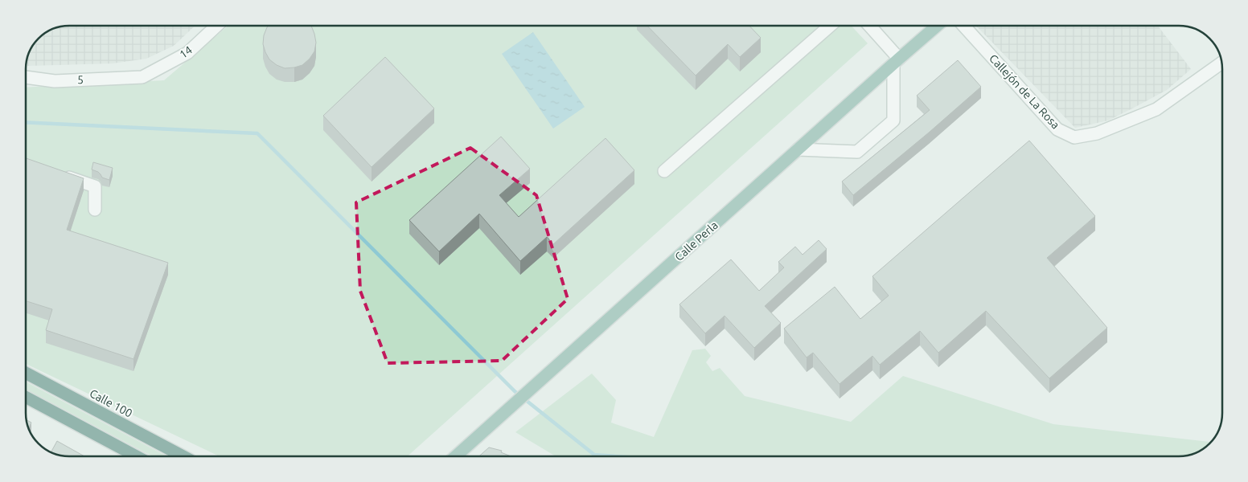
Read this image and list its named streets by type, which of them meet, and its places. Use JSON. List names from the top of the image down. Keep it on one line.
{"streets":{"highway":["Calle 100"],"main road":["Calle Perla"],"street":["14","5","Callejón de La Rosa"]},"crossings":[["14","5"]]}
